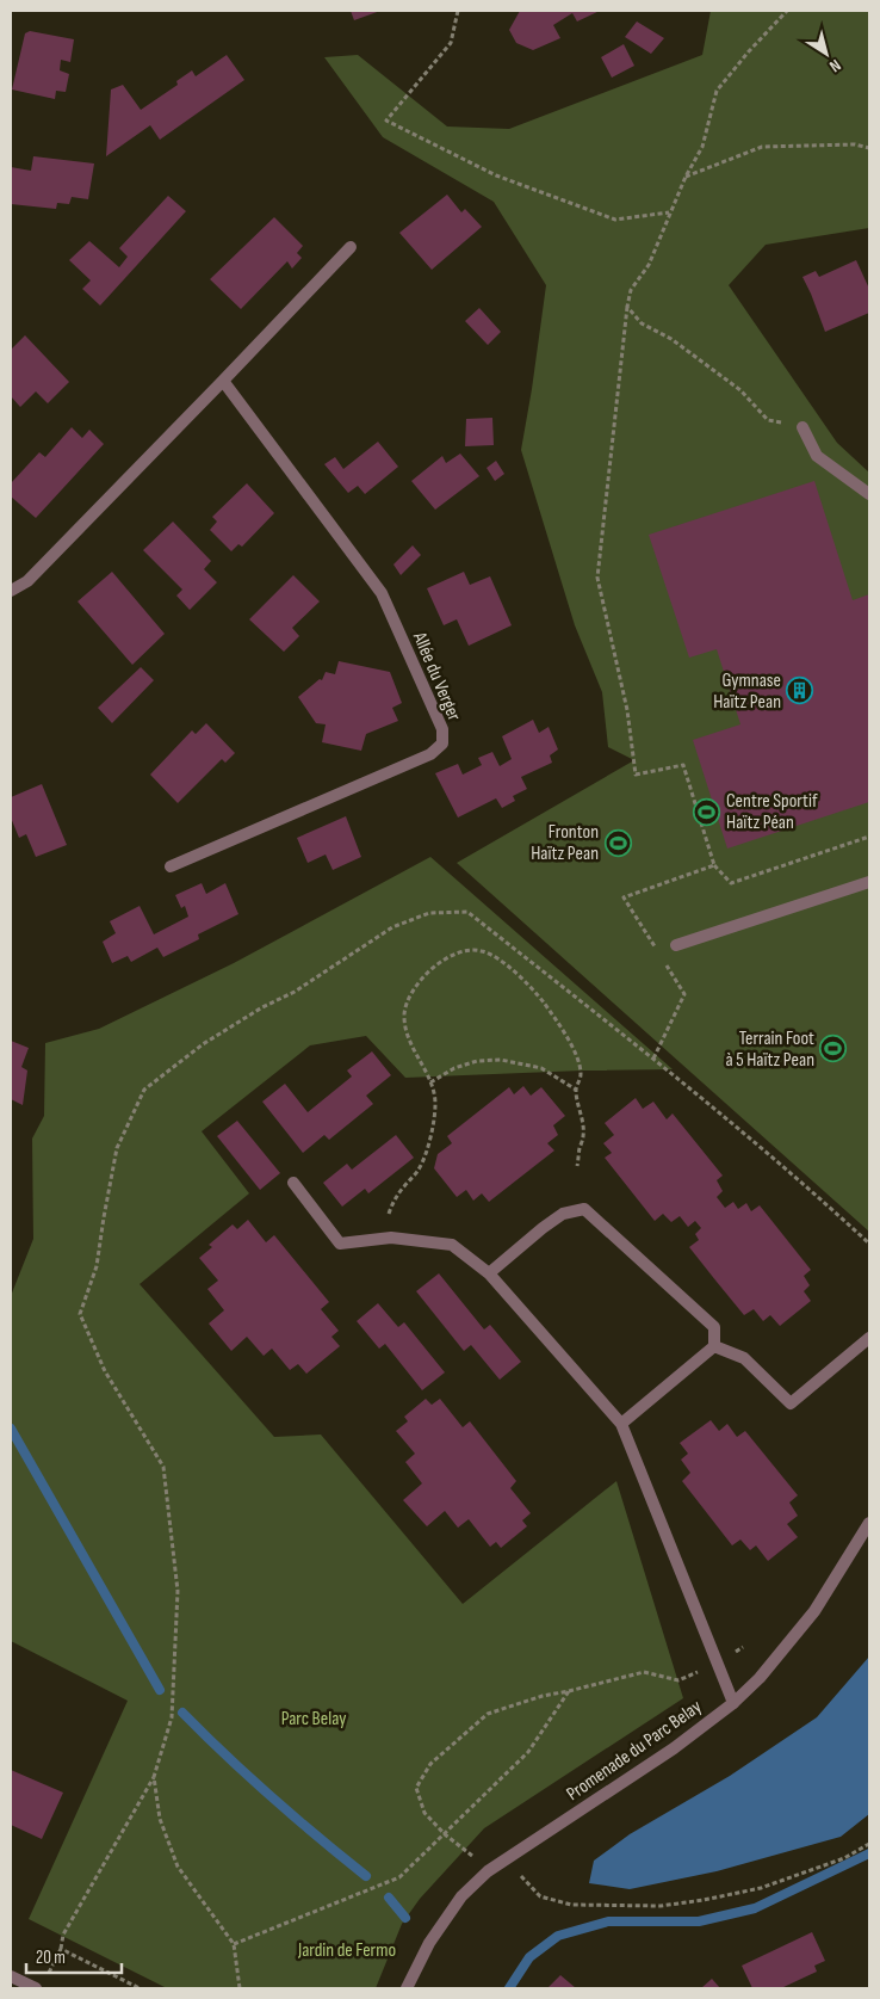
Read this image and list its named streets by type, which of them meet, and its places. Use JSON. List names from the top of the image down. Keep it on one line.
{"streets":{"street":["Allée du Verger","Promenade du Parc Belay"]},"parks":["Parc Belay","Jardin de Fermo"],"places":{"building":["Gymnase Haïtz Pean"],"sports":["Centre Sportif Haïtz Péan","Fronton Haïtz Pean","Terrain Foot à 5 Haïtz Pean"]},"scale_bar":"20 m","north":"bottom right"}
